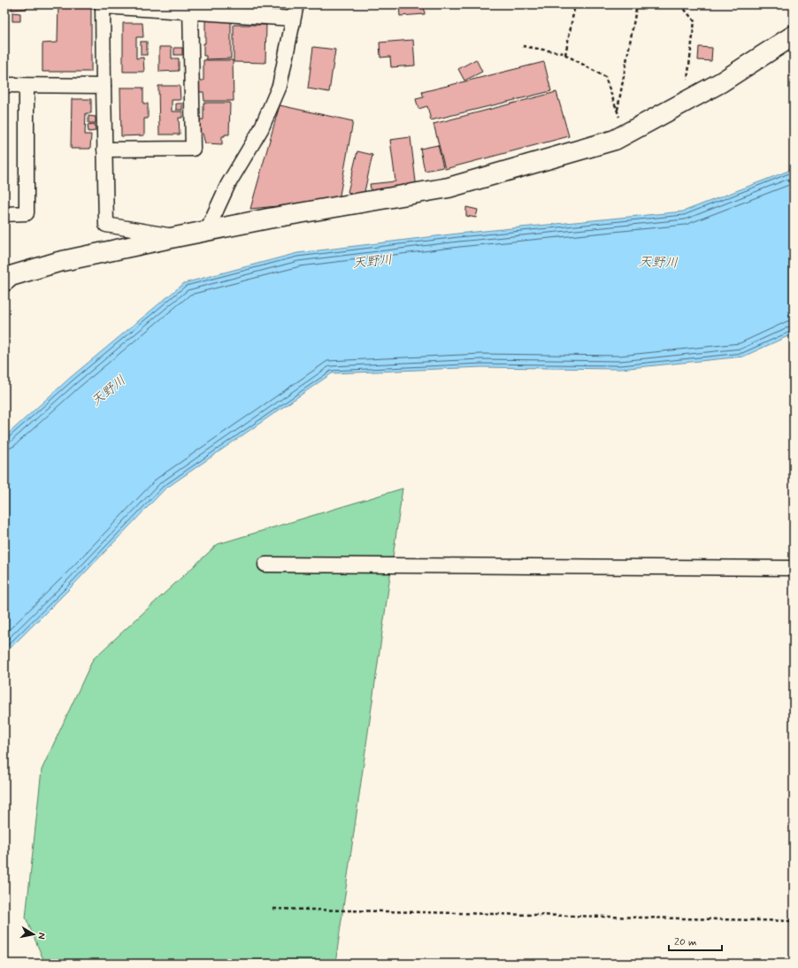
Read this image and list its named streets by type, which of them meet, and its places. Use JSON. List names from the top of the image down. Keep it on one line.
{"water":["天野川"],"scale_bar":"20 m","north":"right"}
